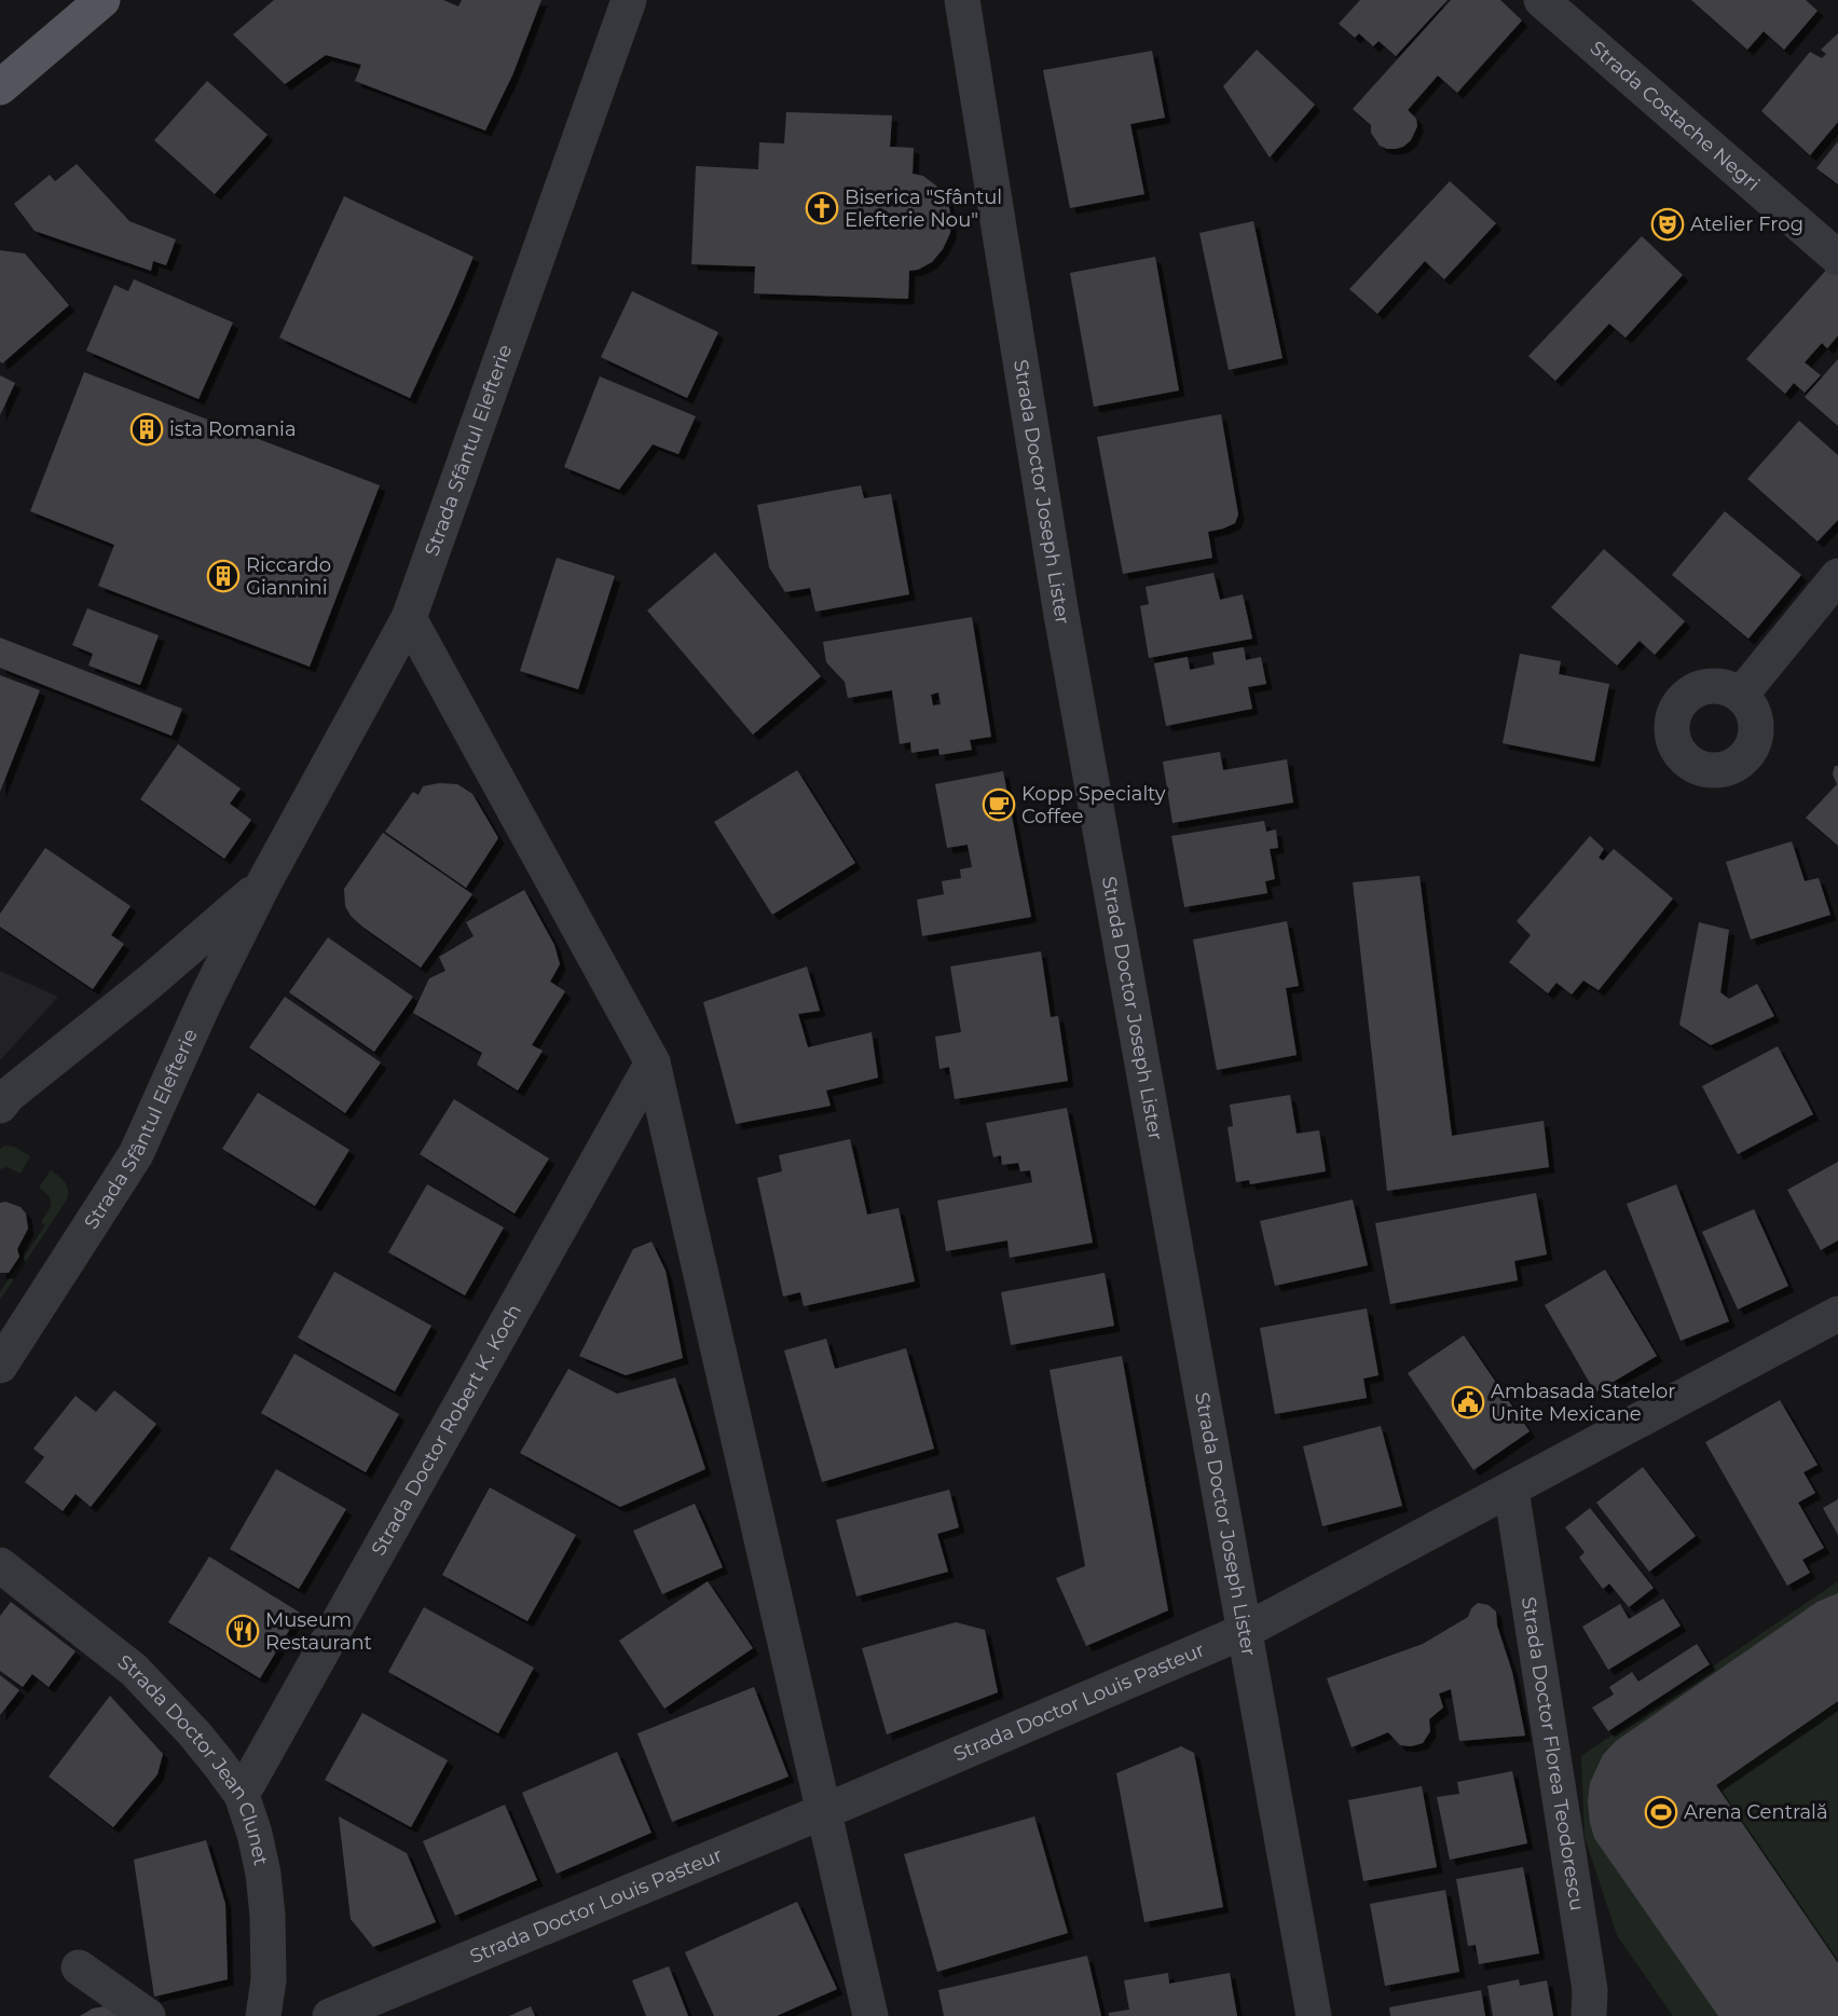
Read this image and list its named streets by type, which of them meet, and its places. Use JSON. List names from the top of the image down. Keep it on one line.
{"streets":{"street":["Strada Costache Negri","Strada Sfântul Elefterie","Strada Doctor Joseph Lister","Strada Doctor Robert K. Koch","Strada Doctor Louis Pasteur","Strada Doctor Florea Teodorescu","Strada Doctor Jean Clunet"]},"crossings":[["Strada Doctor Joseph Lister","Strada Doctor Louis Pasteur"],["Strada Doctor Robert K. Koch","Strada Doctor Jean Clunet"],["Strada Doctor Louis Pasteur","Strada Doctor Florea Teodorescu"]],"places":{"church":["Biserica \"Sfântul Elefterie Nou\""],"theatre":["Atelier Frog"],"building":["ista Romania","Riccardo Giannini"],"cafe":["Kopp Specialty Coffee"],"public building":["Ambasada Statelor Unite Mexicane"],"restaurant":["Museum Restaurant"],"sports":["Arena Centrală"]}}
